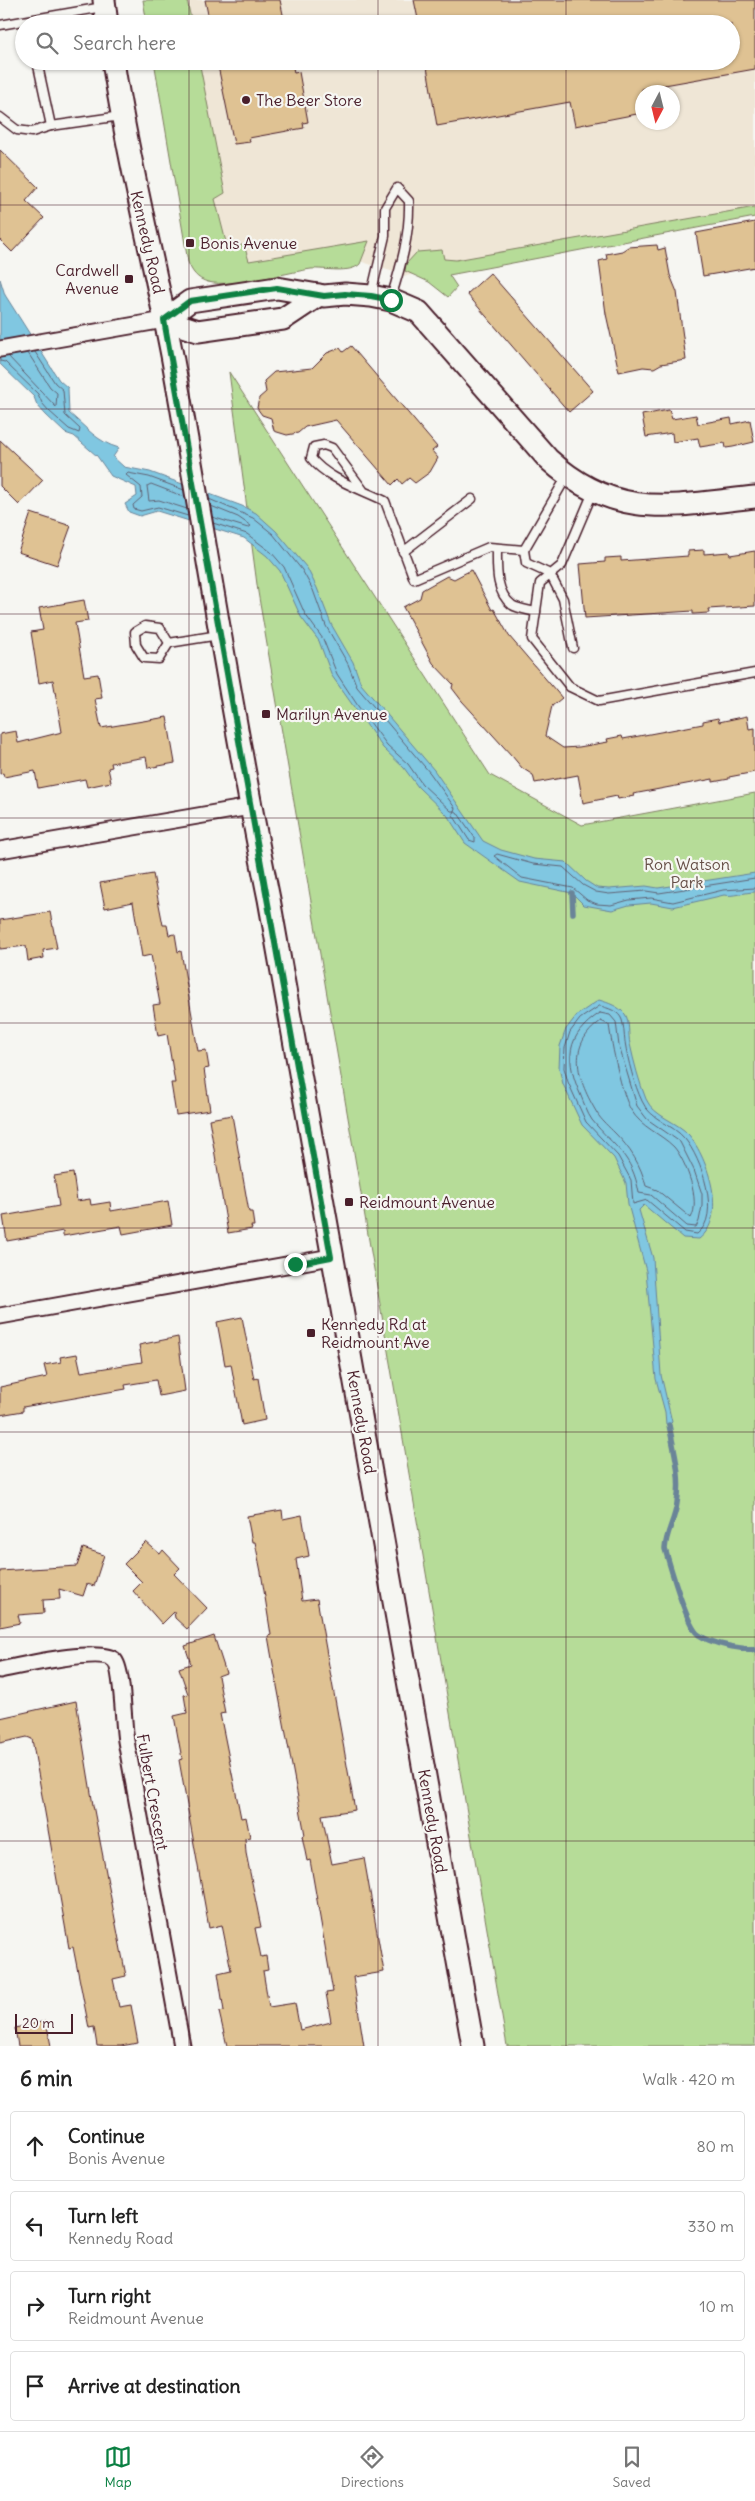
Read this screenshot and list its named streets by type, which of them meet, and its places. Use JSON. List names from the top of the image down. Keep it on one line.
{"streets":{"main road":["Kennedy Road"],"street":["Fulbert Crescent"]},"parks":["Ron Watson Park"],"places":{"other":["The Beer Store"],"transit":["Bonis Avenue","Cardwell Avenue","Marilyn Avenue","Reidmount Avenue","Kennedy Rd at Reidmount Ave"]},"scale_bar":"20 m","north":"bottom","page":{"search":"Search here","scale":"20 m","heading":["6 min","Walk · 420 m"],"list":[["Continue","Bonis Avenue","80 m"],["Turn left","Kennedy Road","330 m"],["Turn right","Reidmount Avenue","10 m"],"Arrive at destination"],"nav":["Map","Directions","Saved"]}}
